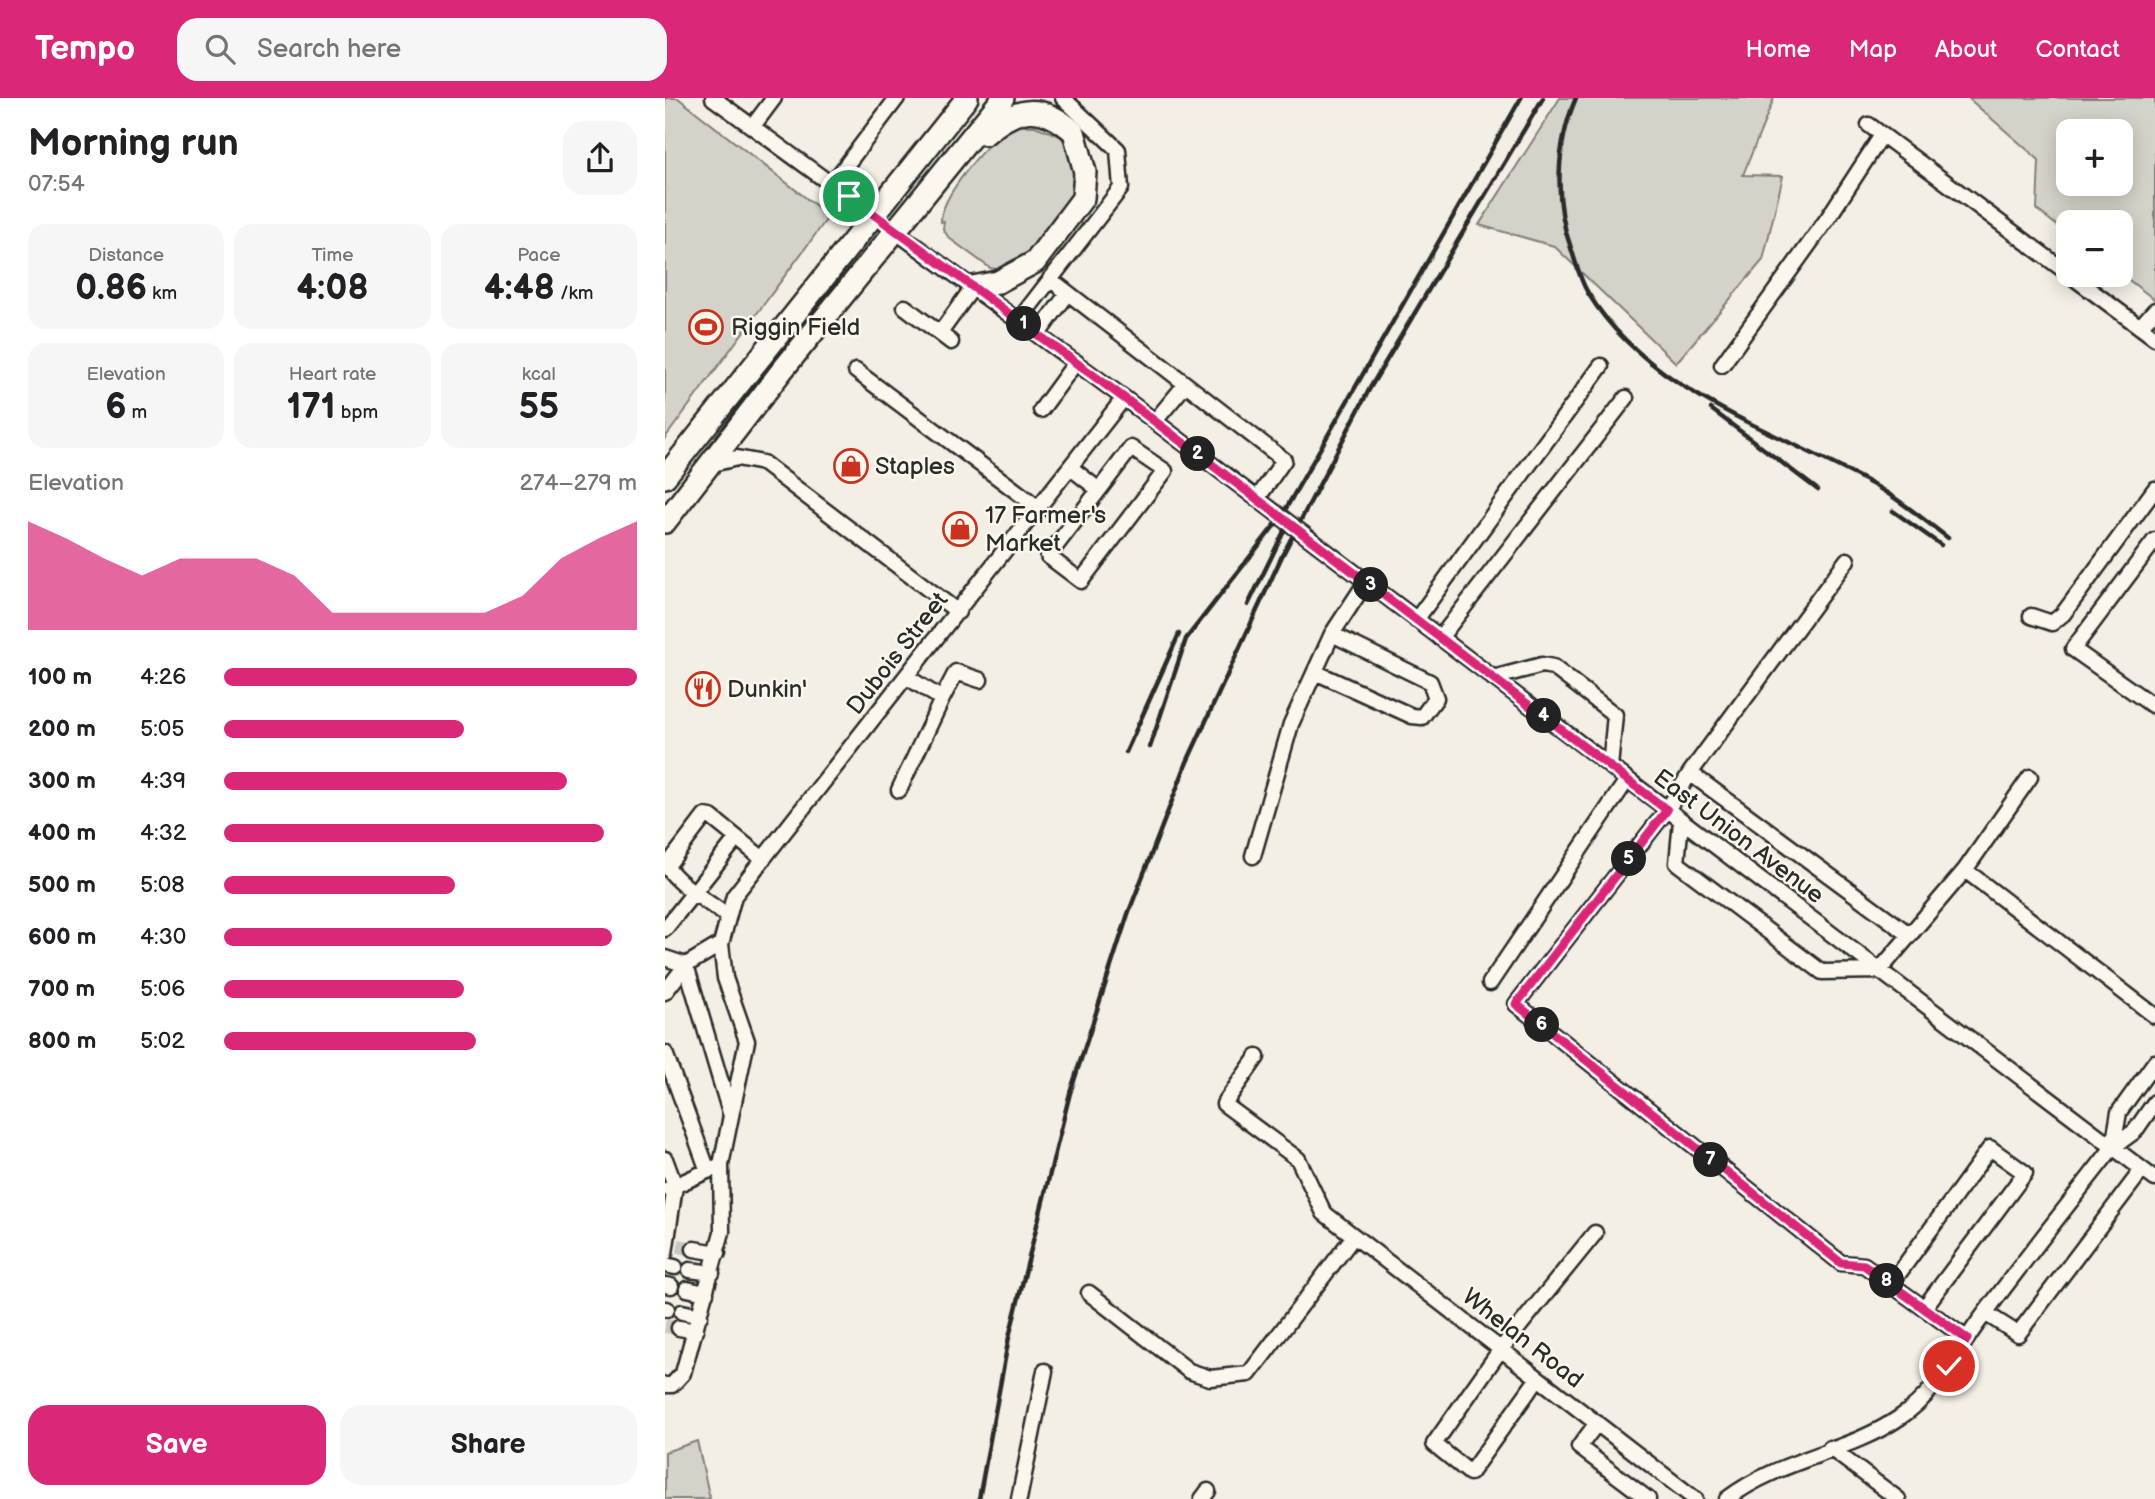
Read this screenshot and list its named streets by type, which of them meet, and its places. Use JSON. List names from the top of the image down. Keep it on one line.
{"streets":{"street":["Dubois Street","East Union Avenue","Whelan Road"]},"crossings":[["Dubois Street","East Union Avenue"]],"places":{"sports":["Riggin Field"],"shop":["Staples","17 Farmer's Market"],"restaurant":["Dunkin'"]},"page":{"header":"Tempo","search":"Search here","nav":["Home","Map","About","Contact"],"heading":["Morning run","07:54"],"map_buttons":["+","−"],"stats":[["Distance","0.86 km"],["Time","4:08"],["Pace","4:48 /km"],["Elevation","6 m"],["Heart rate","171 bpm"],["kcal","55"]],"pins":["1","2","3","4","5","6","7","8"],"chart":["Elevation","274–279 m"],"list":[{"name":"100 m","note":"4:26"},{"name":"200 m","note":"5:05"},{"name":"300 m","note":"4:39"},{"name":"400 m","note":"4:32"},{"name":"500 m","note":"5:08"},{"name":"600 m","note":"4:30"},{"name":"700 m","note":"5:06"},{"name":"800 m","note":"5:02"}],"buttons":["Save","Share"]}}
